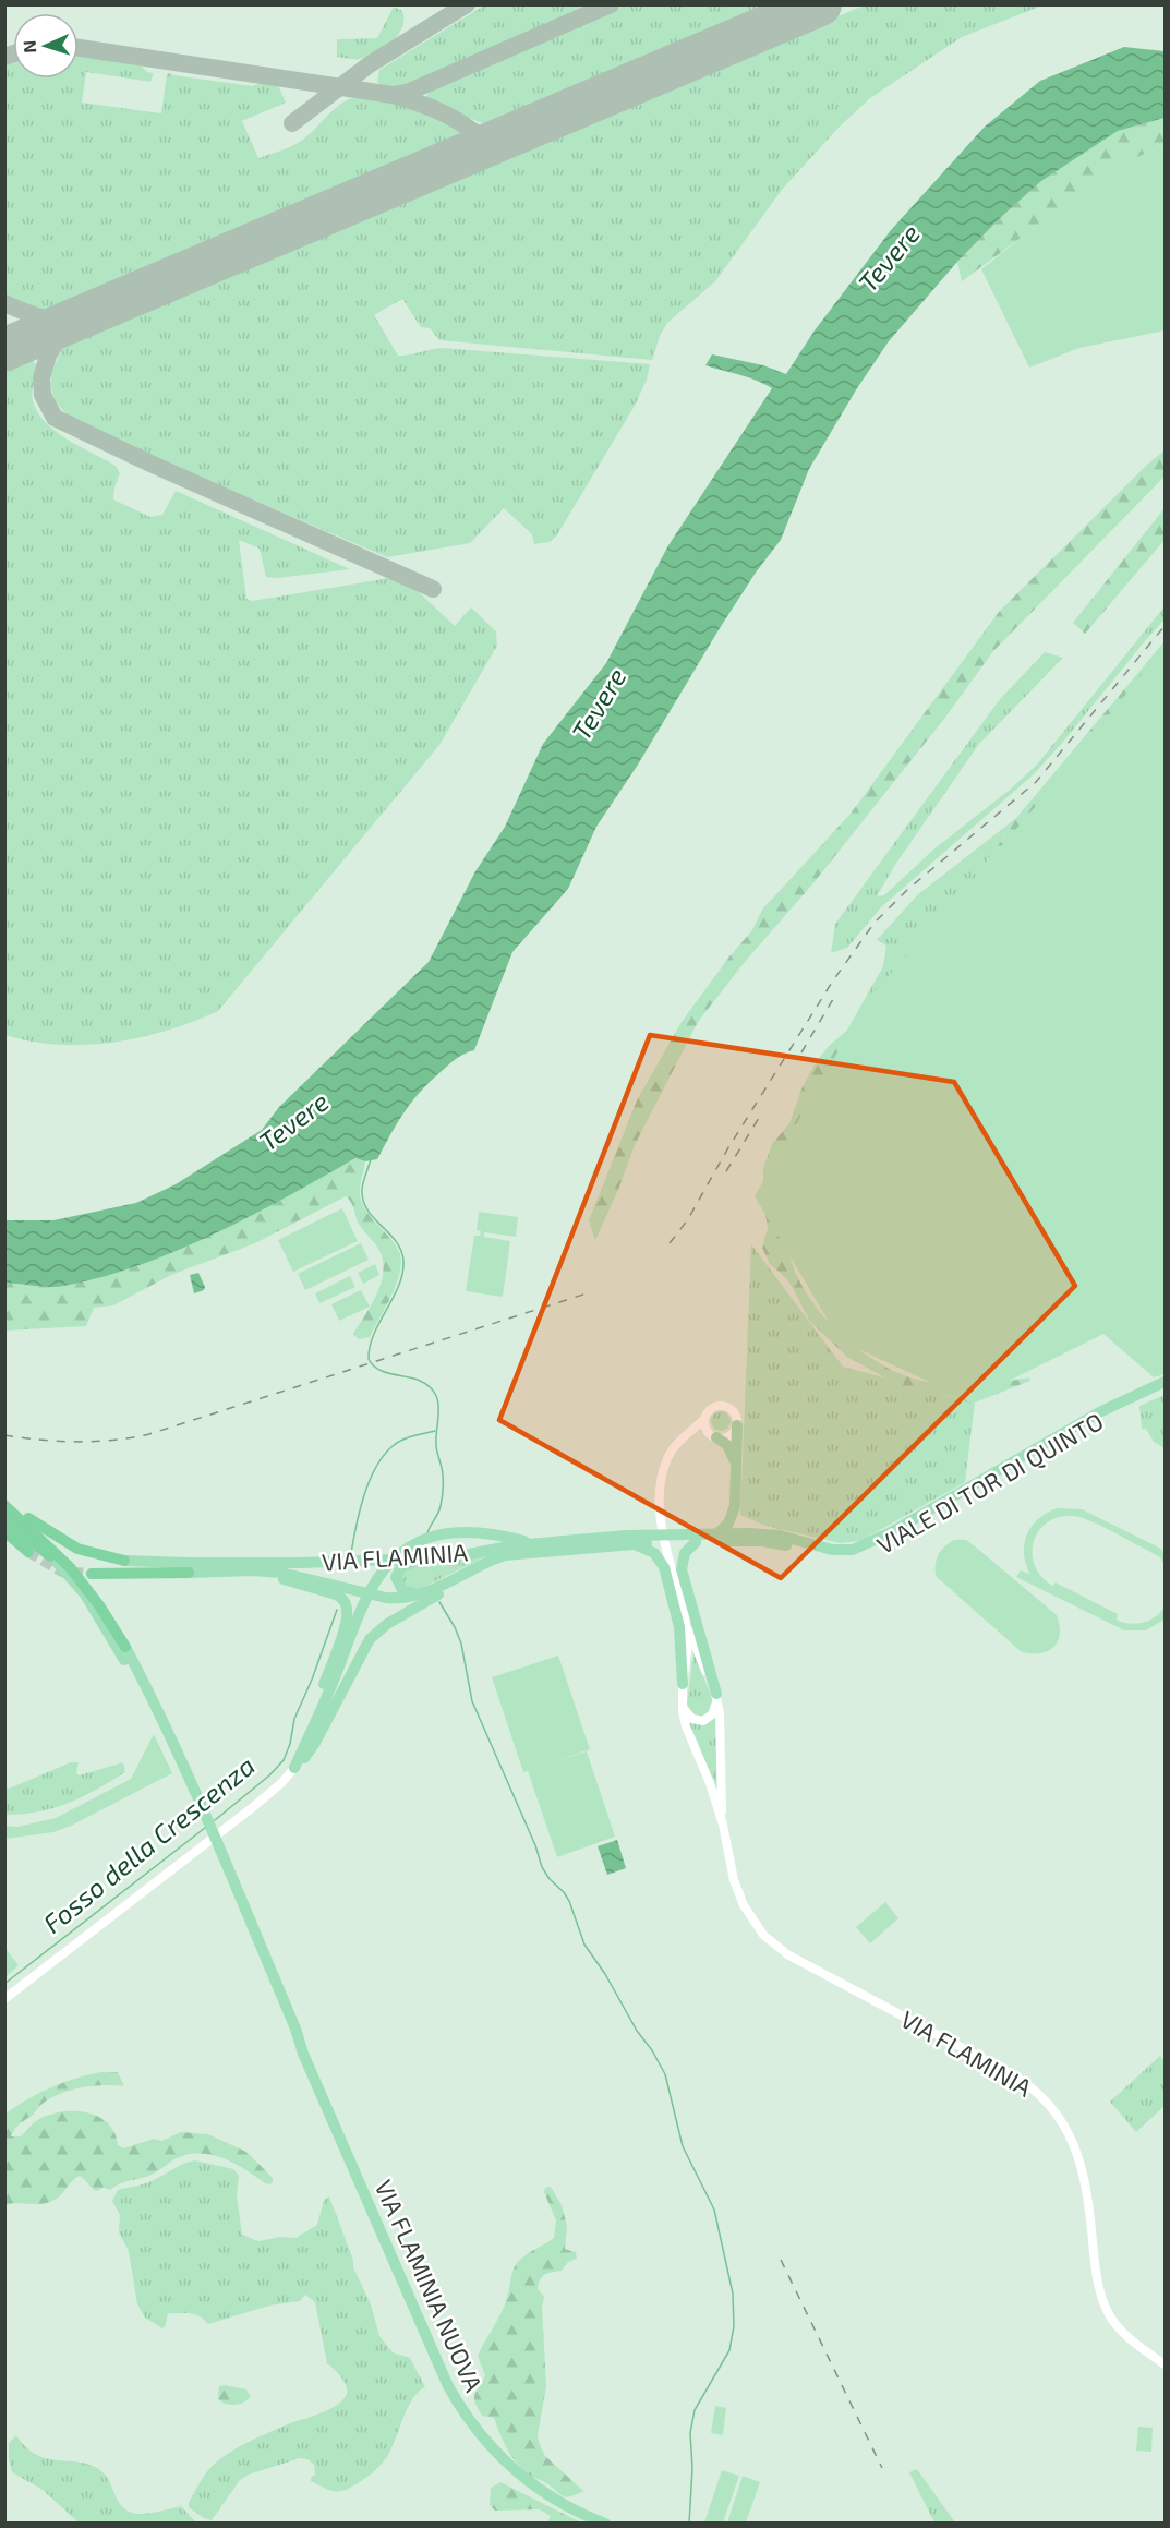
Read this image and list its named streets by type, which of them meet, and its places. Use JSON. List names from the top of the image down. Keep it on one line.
{"streets":{"main road":["VIALE DI TOR DI QUINTO","VIA FLAMINIA","VIA FLAMINIA NUOVA"]},"crossings":[["VIALE DI TOR DI QUINTO","VIA FLAMINIA"]],"water":["Tevere","Fosso della Crescenza"],"north":"left"}
